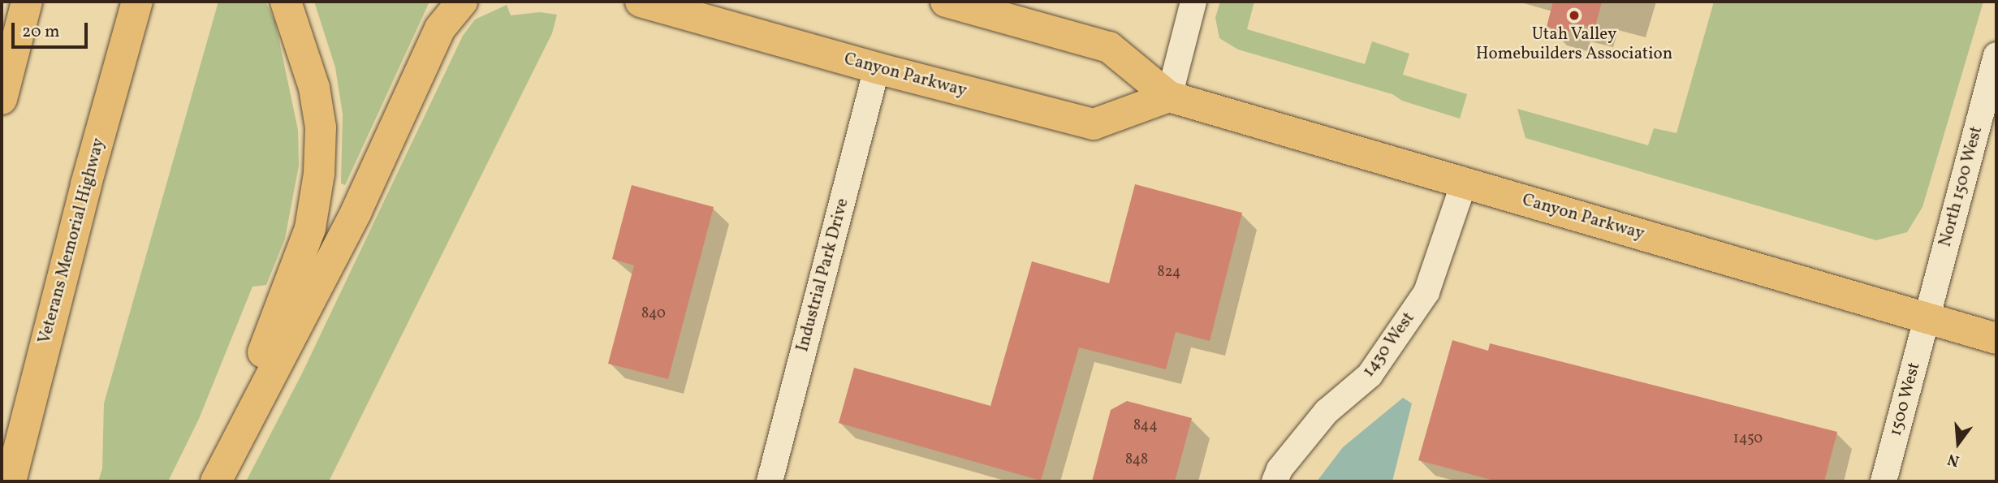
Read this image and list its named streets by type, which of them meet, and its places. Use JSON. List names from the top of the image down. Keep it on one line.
{"streets":{"main road":["Canyon Parkway","Veterans Memorial Highway"],"street":["North 1500 West","Industrial Park Drive","1430 West","1500 West"]},"crossings":[["Canyon Parkway","North 1500 West"],["Canyon Parkway","Industrial Park Drive"],["Canyon Parkway","1430 West"],["Canyon Parkway","1500 West"],["North 1500 West","1500 West"]],"places":["Utah Valley Homebuilders Association"],"house_numbers":["824","840","844","1450","848"],"scale_bar":"20 m","north":"bottom"}
